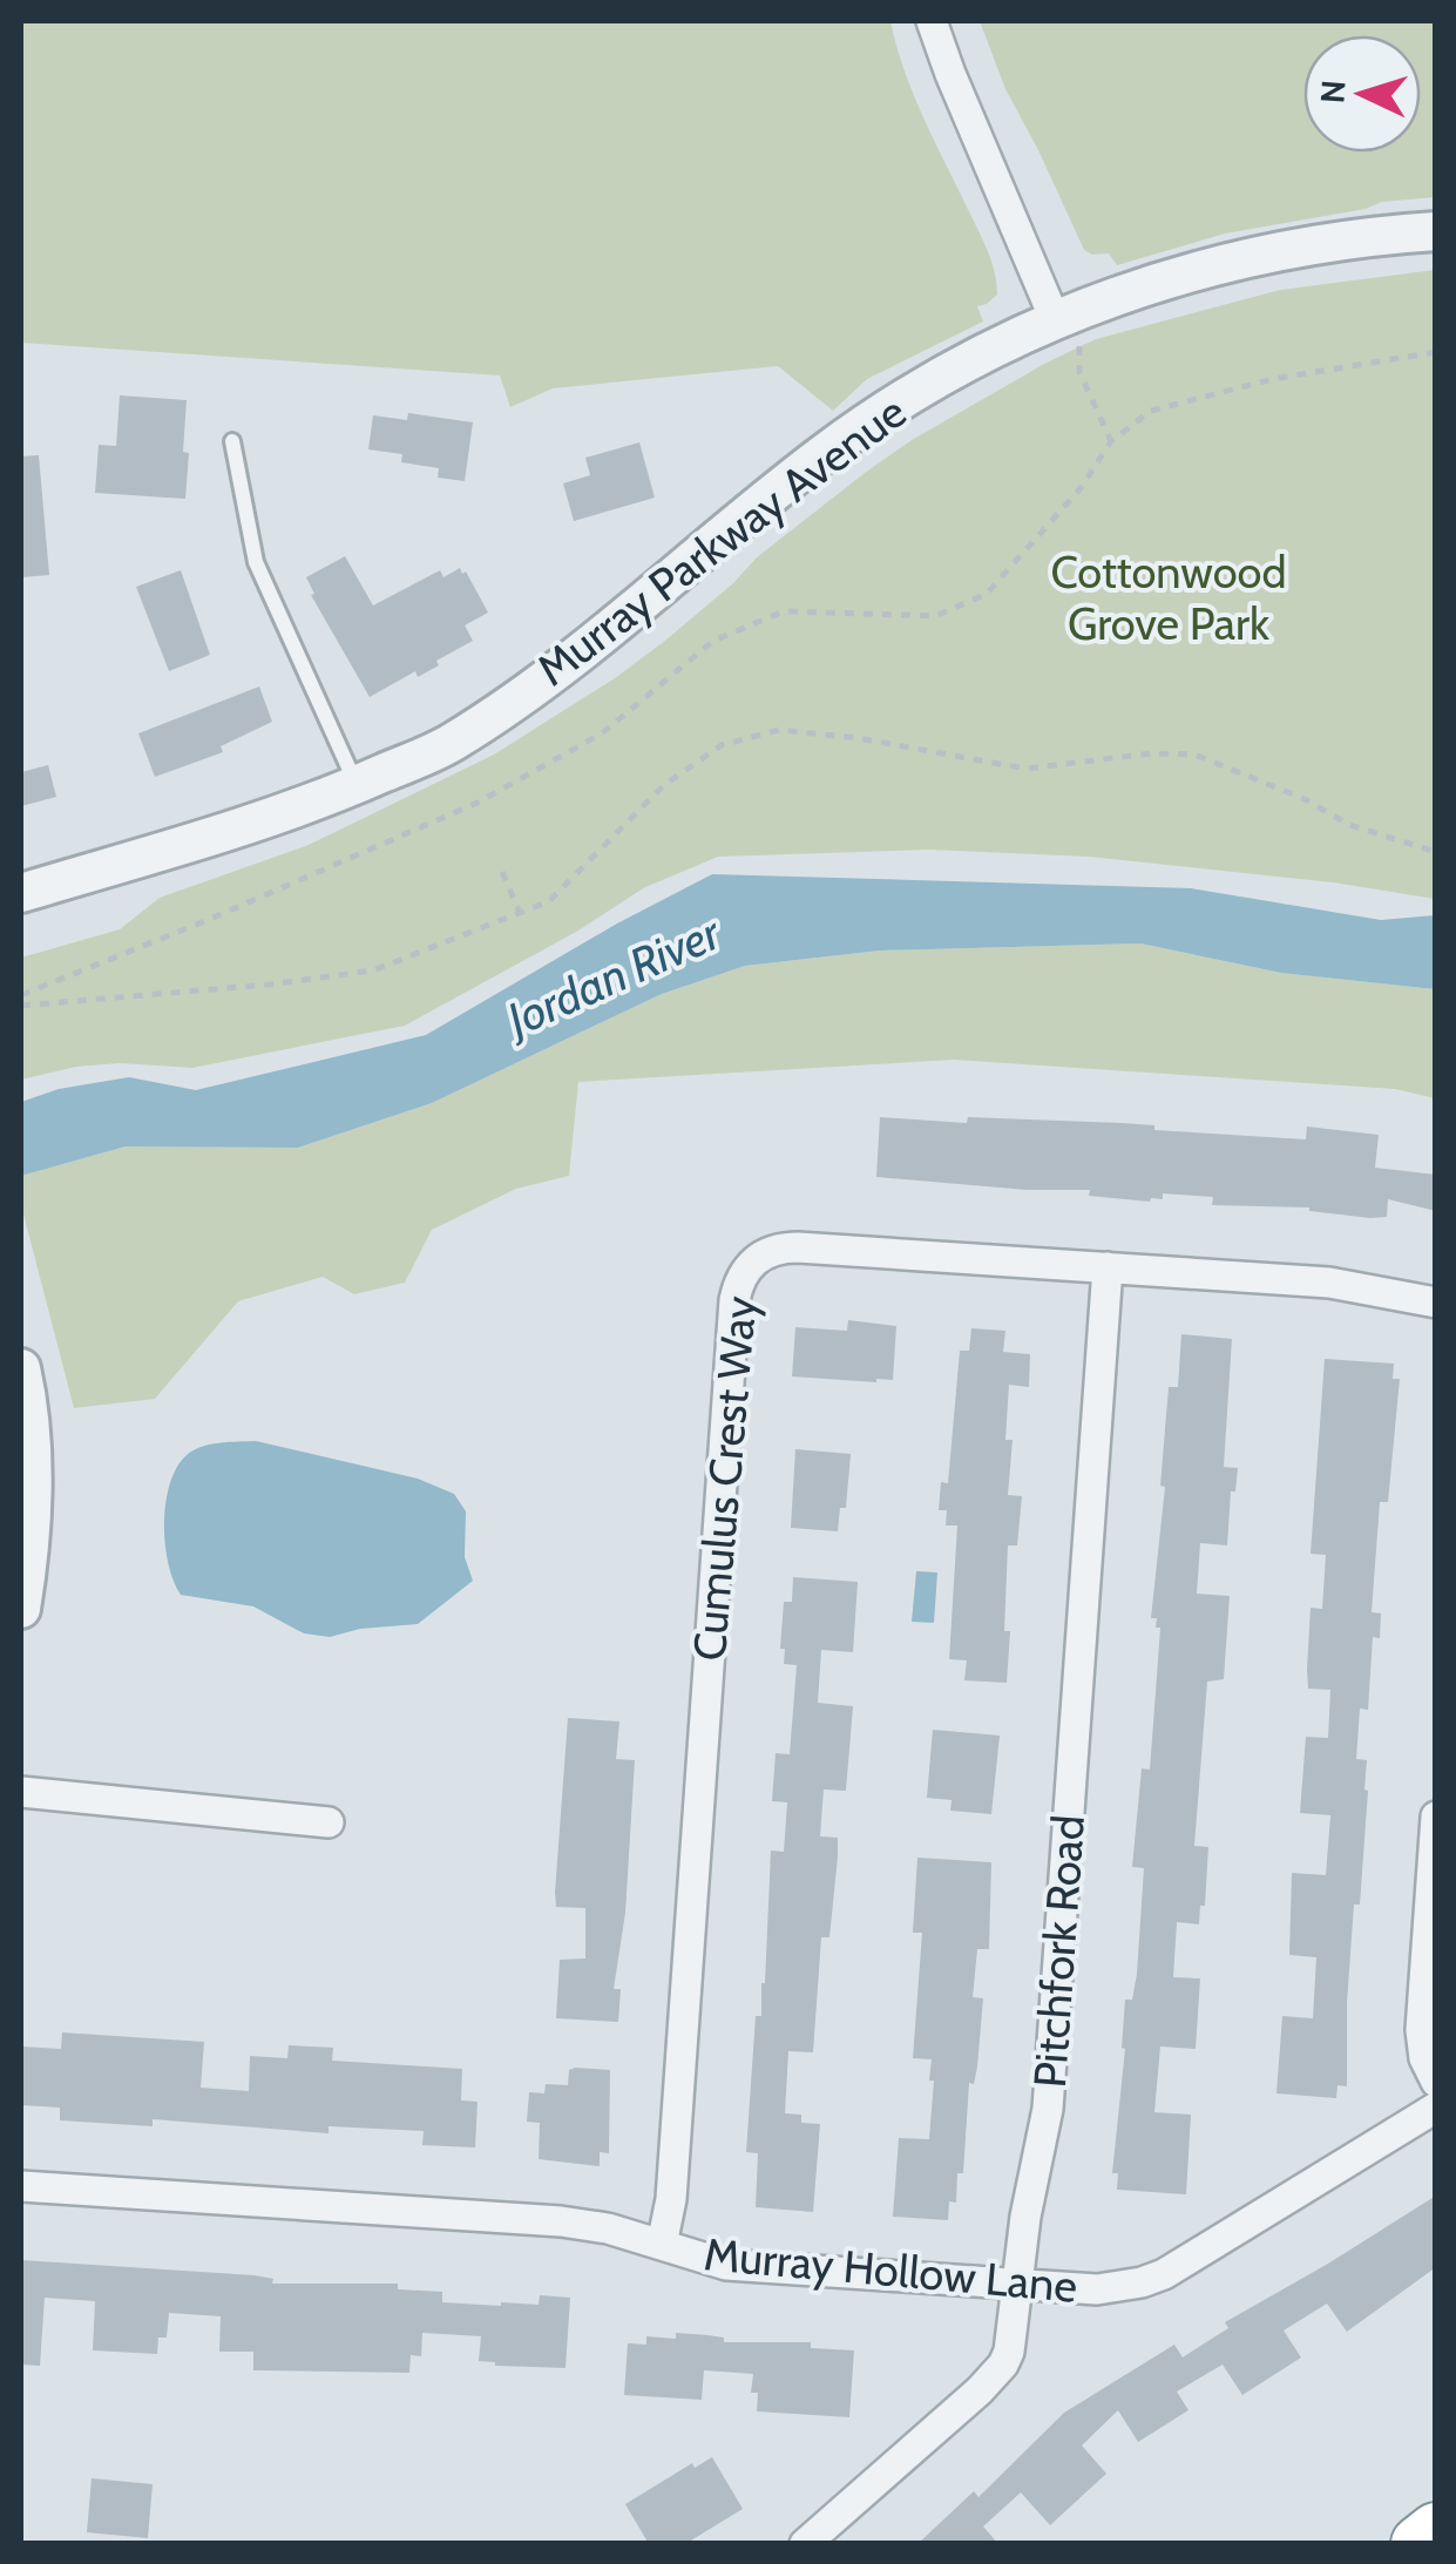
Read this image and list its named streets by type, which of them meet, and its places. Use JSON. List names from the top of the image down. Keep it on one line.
{"streets":{"street":["Murray Parkway Avenue","Cumulus Crest Way","Pitchfork Road","Murray Hollow Lane"]},"crossings":[["Cumulus Crest Way","Pitchfork Road"],["Cumulus Crest Way","Murray Hollow Lane"],["Pitchfork Road","Murray Hollow Lane"]],"water":["Jordan River"],"parks":["Cottonwood Grove Park"],"north":"left"}
